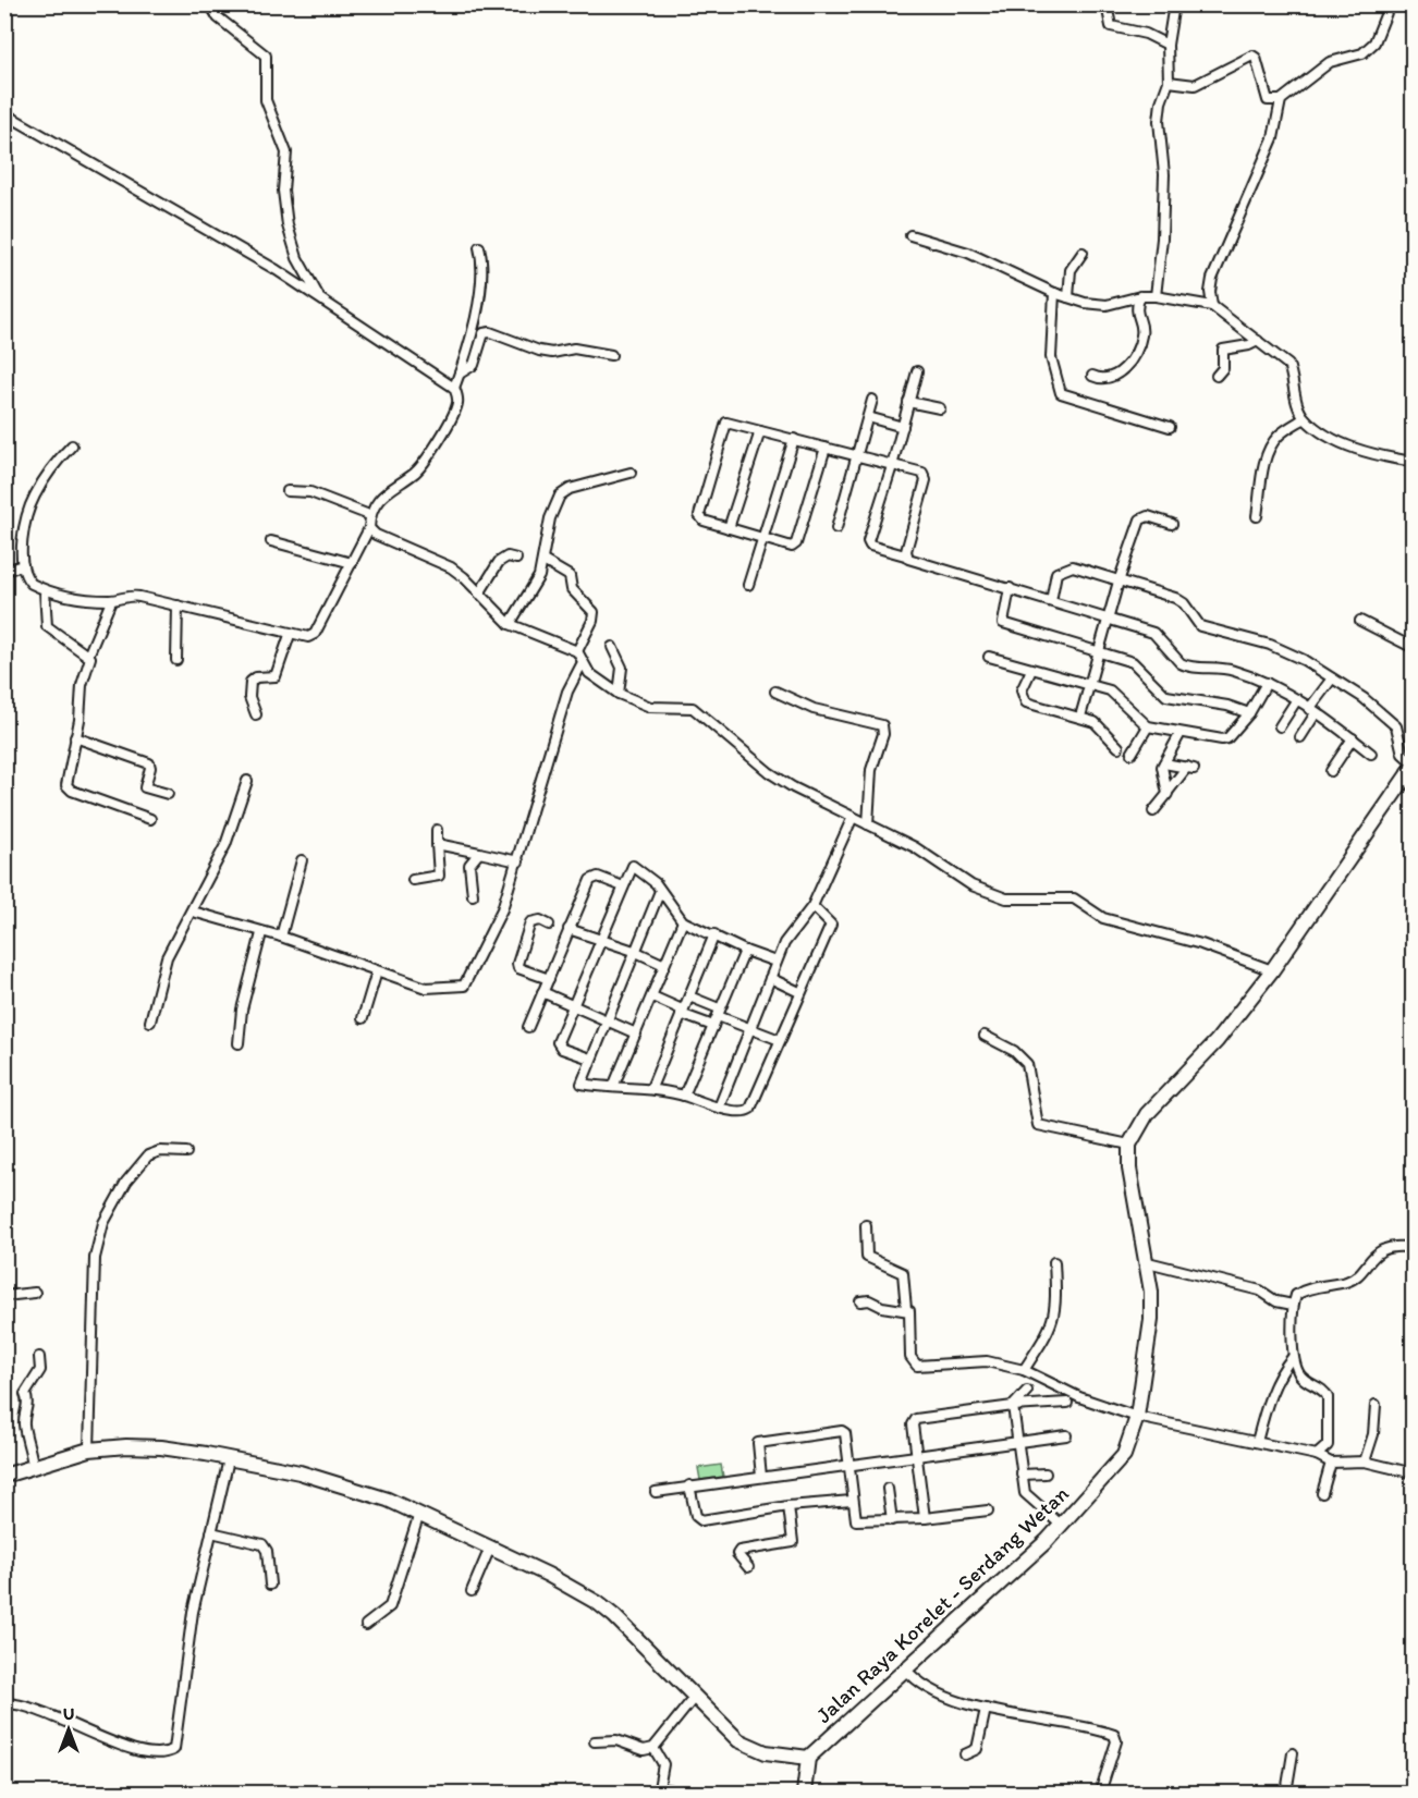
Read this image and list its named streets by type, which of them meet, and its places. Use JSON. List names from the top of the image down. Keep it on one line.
{"streets":{"main road":["Jalan Raya Korelet - Serdang Wetan"]},"north":"top"}
